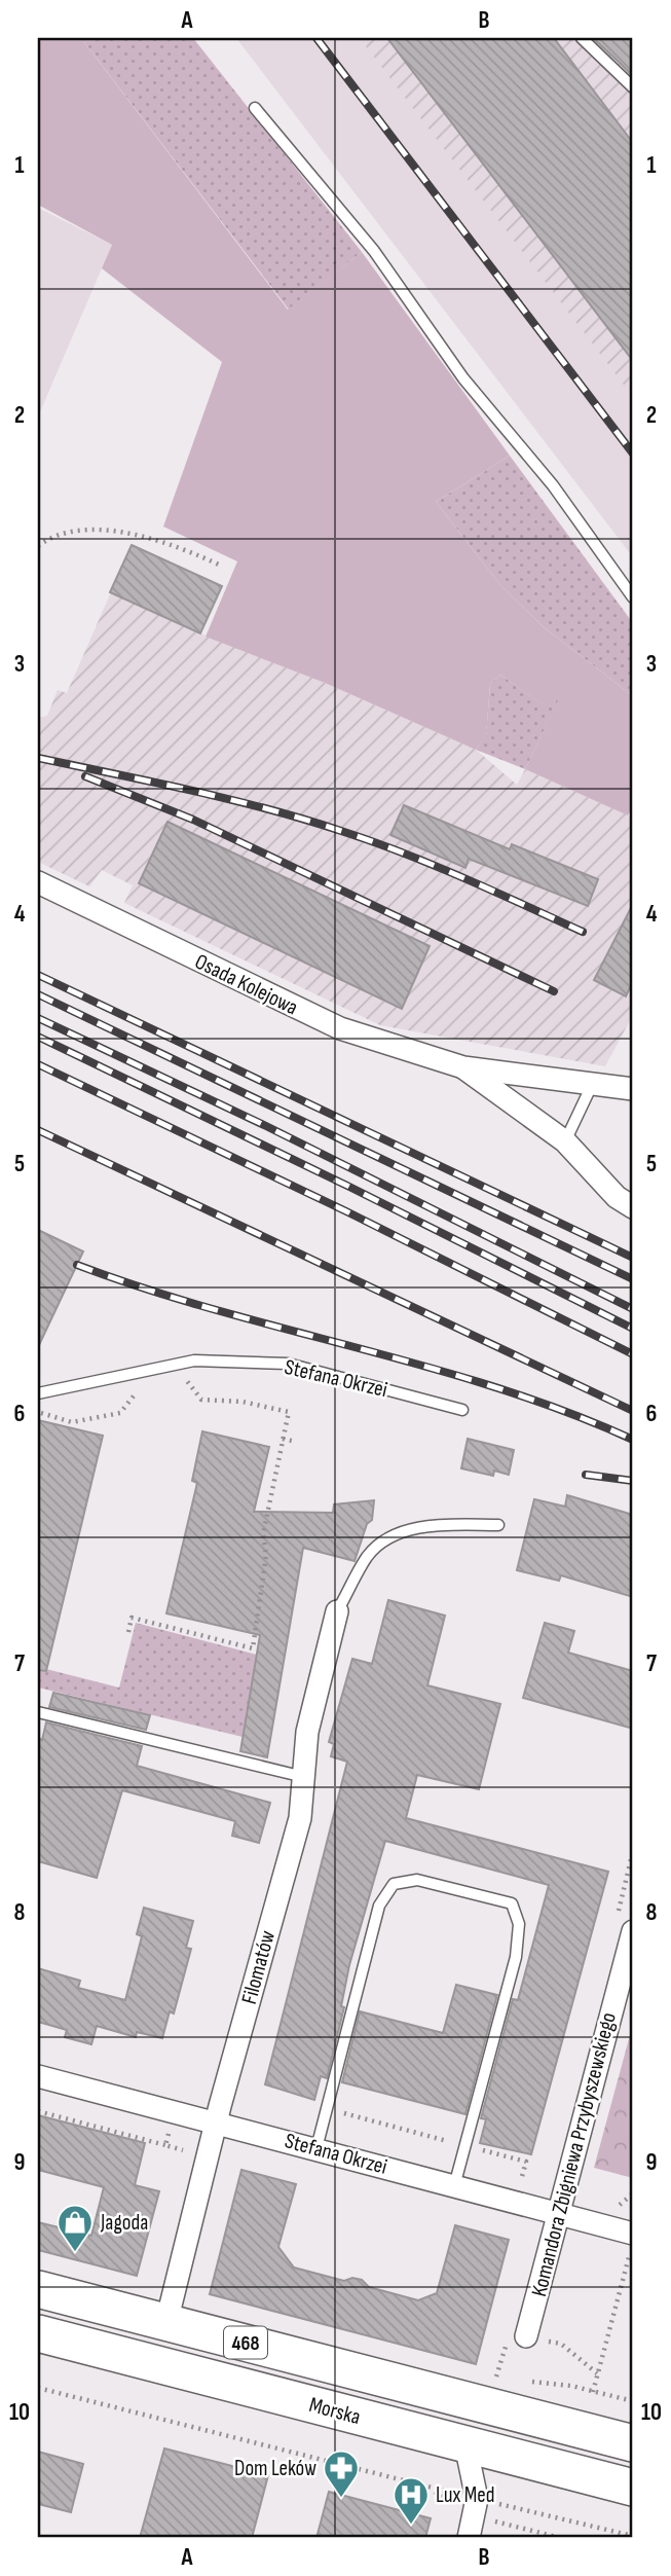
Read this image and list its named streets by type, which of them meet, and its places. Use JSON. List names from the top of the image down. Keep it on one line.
{"streets":{"main road":["468","Morska"],"street":["Osada Kolejowa","Stefana Okrzei","Filomatów","Komandora Zbigniewa Przybyszewskiego"]},"crossings":[["Stefana Okrzei","Filomatów"],["Stefana Okrzei","Komandora Zbigniewa Przybyszewskiego"],["Filomatów","Morska"]],"places":{"shop":["Jagoda"],"pharmacy":["Dom Leków"],"hospital":["Lux Med"]},"grid":{"columns":["A","B"],"rows":["1","2","3","4","5","6","7","8","9","10"]}}
